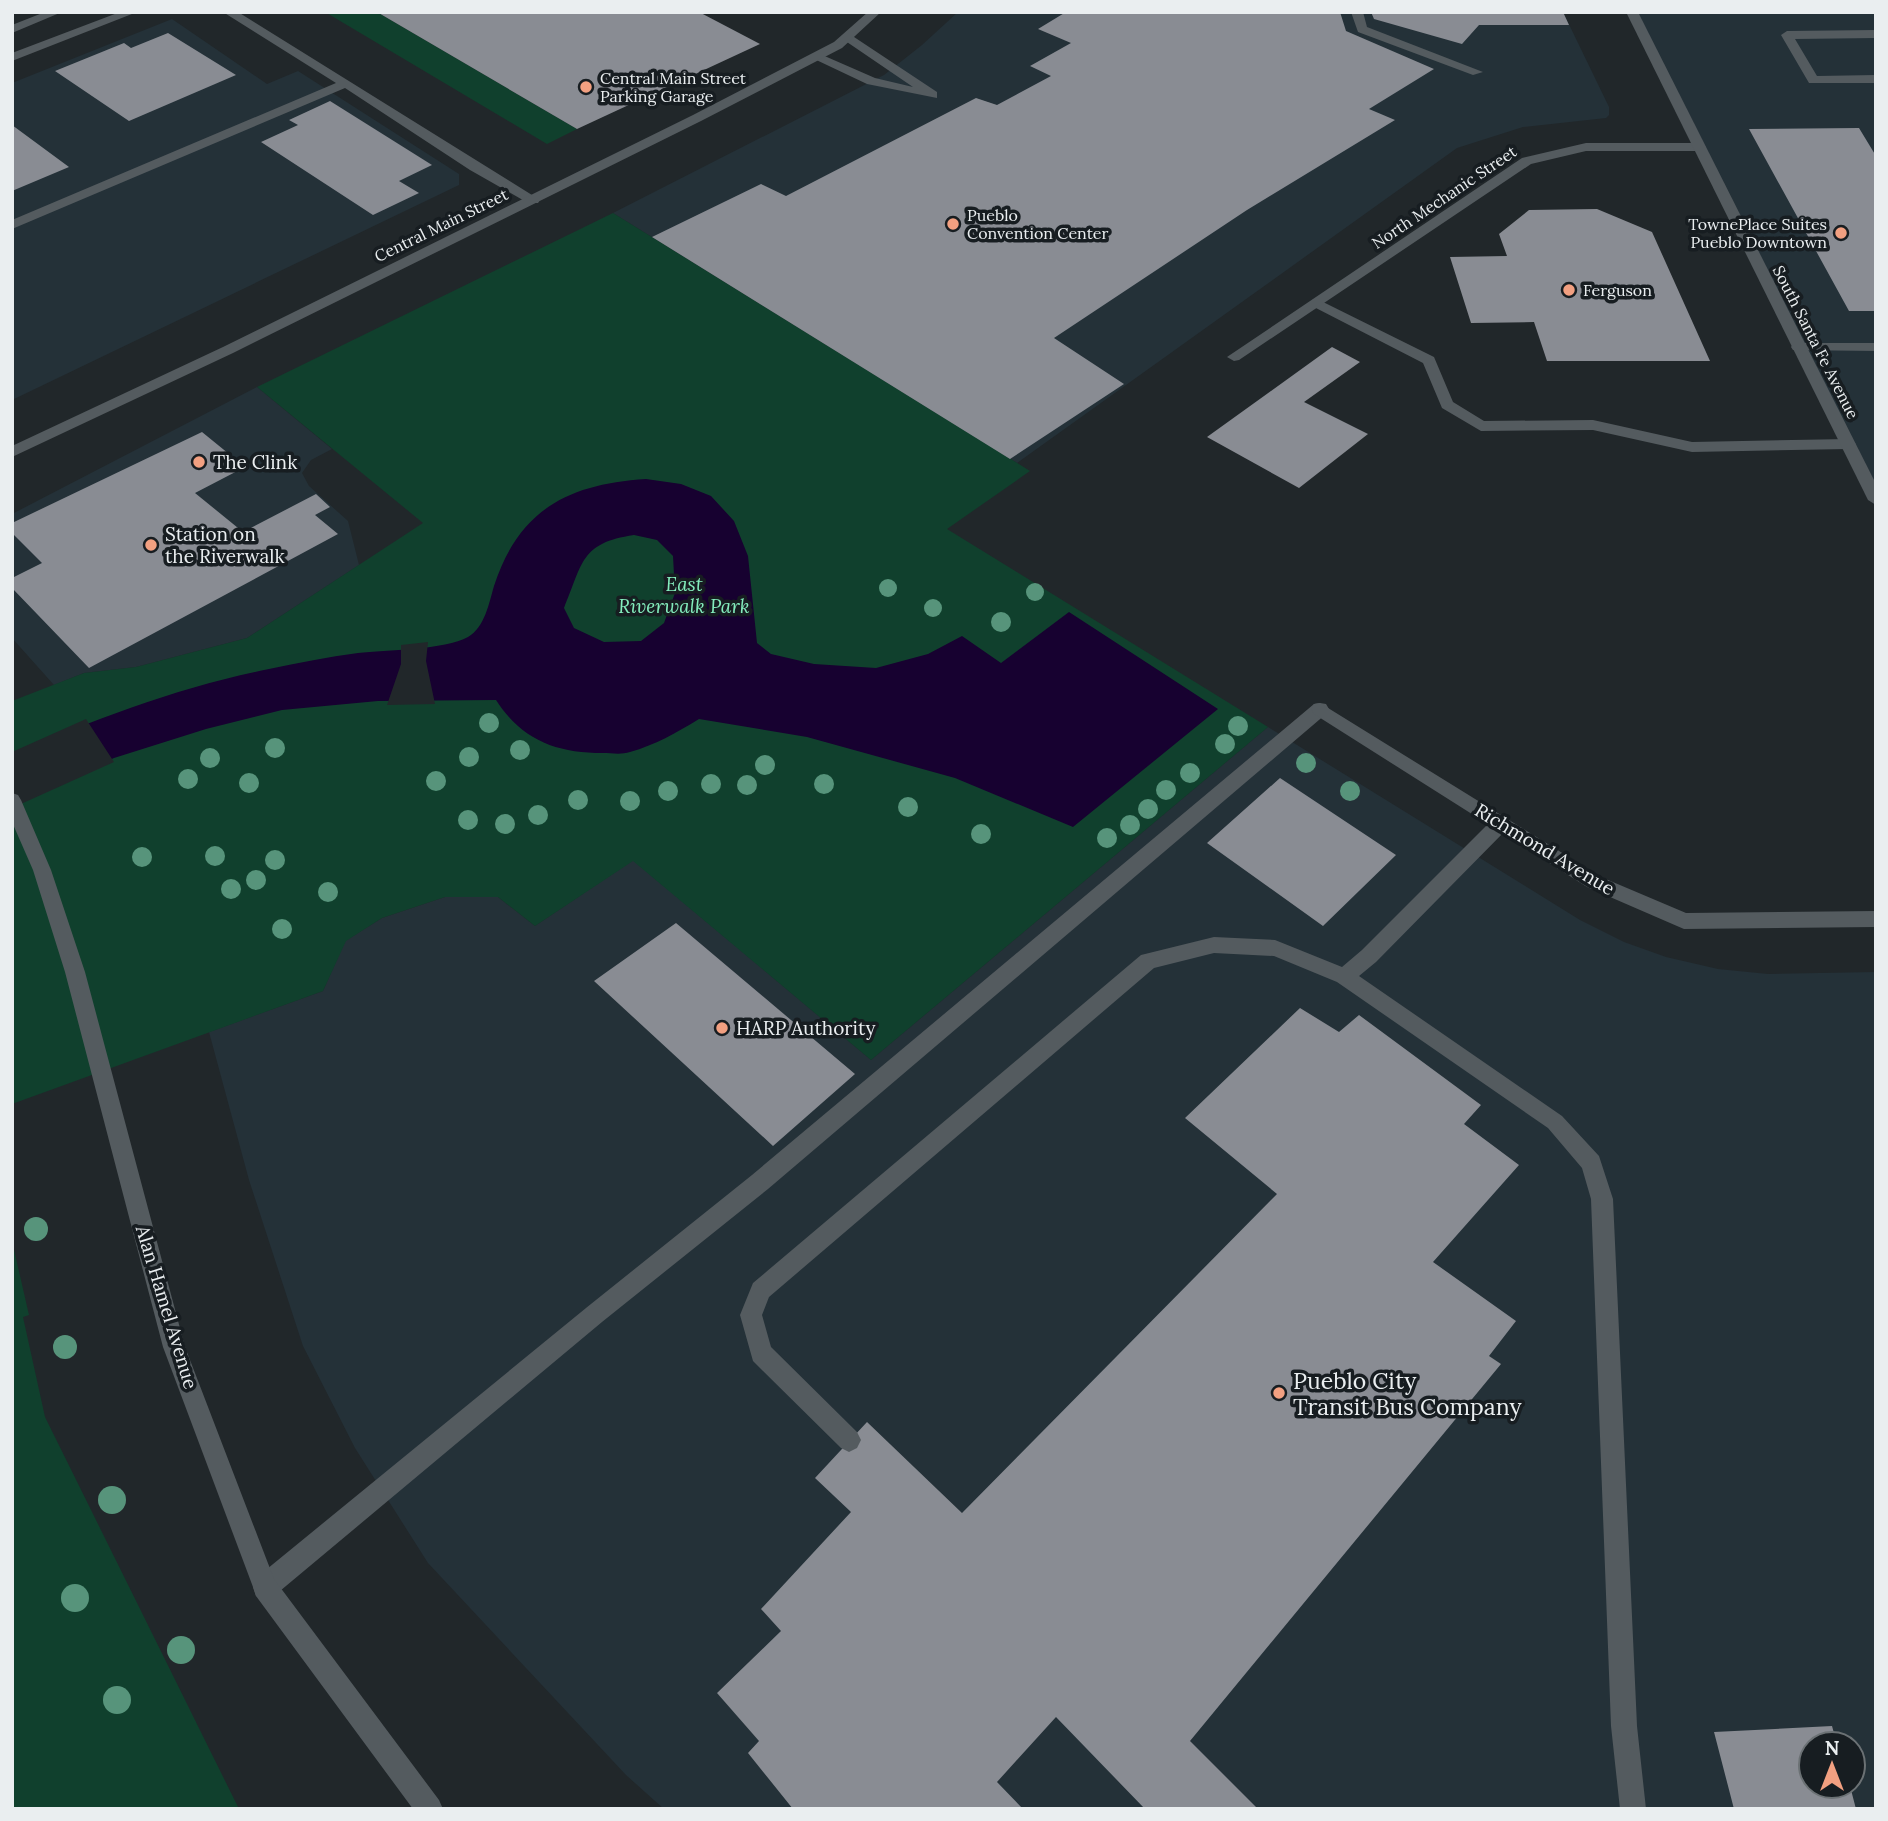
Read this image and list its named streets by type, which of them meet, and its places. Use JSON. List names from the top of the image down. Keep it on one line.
{"streets":{"street":["North Mechanic Street","Central Main Street","South Santa Fe Avenue","Richmond Avenue","Alan Hamel Avenue"]},"crossings":[["North Mechanic Street","South Santa Fe Avenue"],["Richmond Avenue","Alan Hamel Avenue"]],"parks":["East Riverwalk Park"],"places":["Central Main Street Parking Garage","Pueblo Convention Center","TownePlace Suites Pueblo Downtown","Ferguson","The Clink","Station on the Riverwalk","HARP Authority","Pueblo City Transit Bus Company"],"north":"top"}
